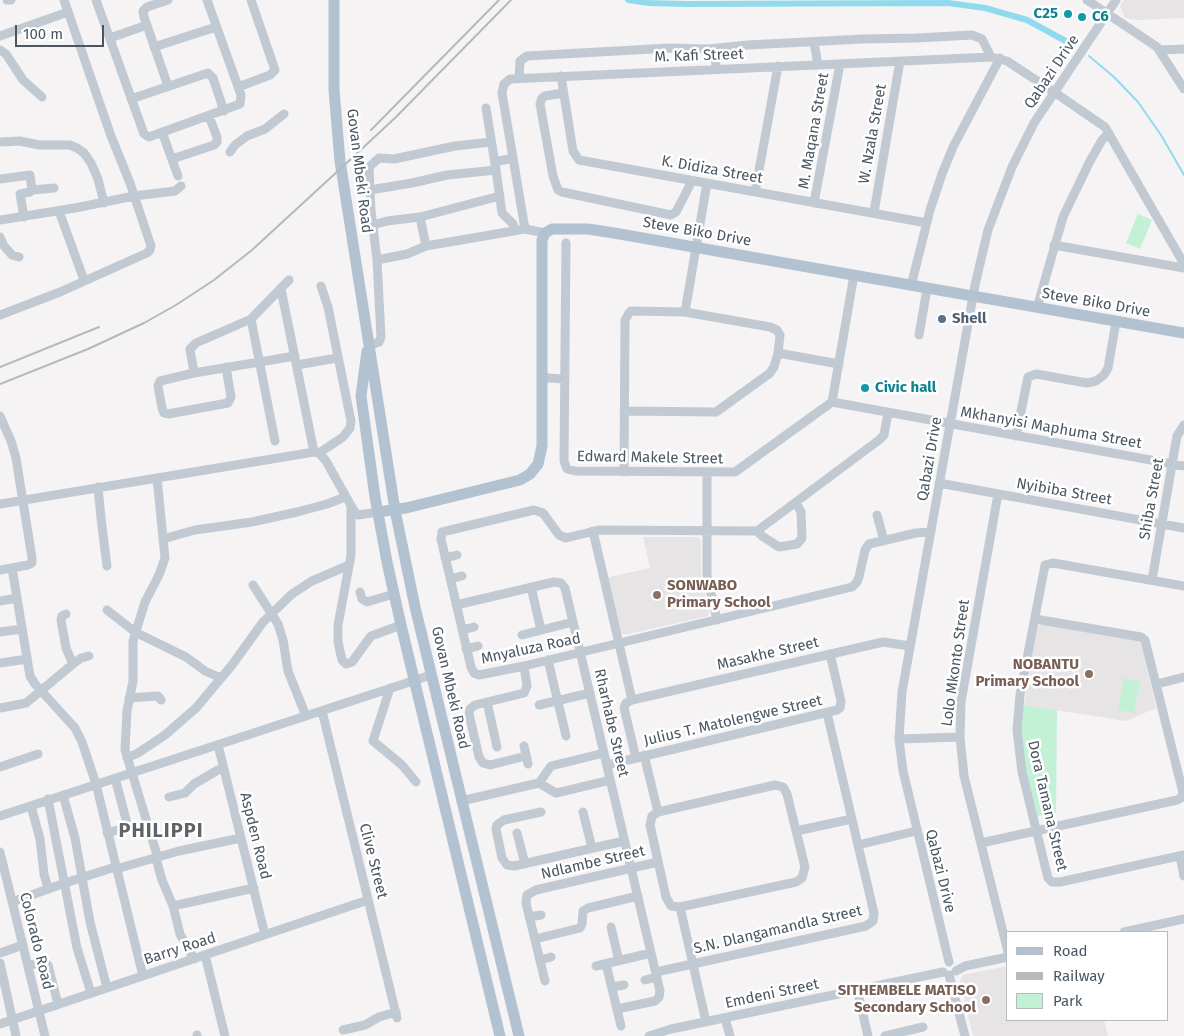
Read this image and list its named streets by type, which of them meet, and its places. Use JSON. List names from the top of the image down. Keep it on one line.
{"streets":{"main road":["Govan Mbeki Road","Steve Biko Drive"],"street":["M. Kafi Street","Qabazi Drive","M. Maqana Street","W. Nzala Street","K. Didiza Street","Mkhanyisi Maphuma Street","Edward Makele Street","Nyibiba Street","Shiba Street","Mnyaluza Road","Masakhe Street","Lolo Mkonto Street","Julius T. Matolengwe Street","Rharhabe Street","Dora Tamana Street","Aspden Road","Clive Street","Ndlambe Street","S.N. Dlangamandla Street","Colorado Road","Barry Road","Emdeni Street"]},"crossings":[["M. Kafi Street","M. Maqana Street"],["M. Kafi Street","W. Nzala Street"],["M. Kafi Street","K. Didiza Street"],["Qabazi Drive","Steve Biko Drive"],["Qabazi Drive","Mkhanyisi Maphuma Street"],["Qabazi Drive","Nyibiba Street"],["Qabazi Drive","Masakhe Street"],["Qabazi Drive","Emdeni Street"],["M. Maqana Street","K. Didiza Street"],["W. Nzala Street","K. Didiza Street"],["Mkhanyisi Maphuma Street","Edward Makele Street"],["Mkhanyisi Maphuma Street","Shiba Street"],["Nyibiba Street","Shiba Street"],["Nyibiba Street","Lolo Mkonto Street"],["Shiba Street","Dora Tamana Street"],["Mnyaluza Road","Rharhabe Street"],["Masakhe Street","Julius T. Matolengwe Street"],["Julius T. Matolengwe Street","Rharhabe Street"],["Julius T. Matolengwe Street","S.N. Dlangamandla Street"],["Rharhabe Street","Ndlambe Street"],["Rharhabe Street","S.N. Dlangamandla Street"],["Aspden Road","Barry Road"],["Clive Street","Barry Road"],["Colorado Road","Barry Road"]],"districts":["PHILIPPI"],"places":["C25","C6","Shell","Civic hall","SONWABO Primary School","NOBANTU Primary School","SITHEMBELE MATISO Secondary School"],"legend":["Road","Railway","Park"],"scale_bar":"100 m"}
